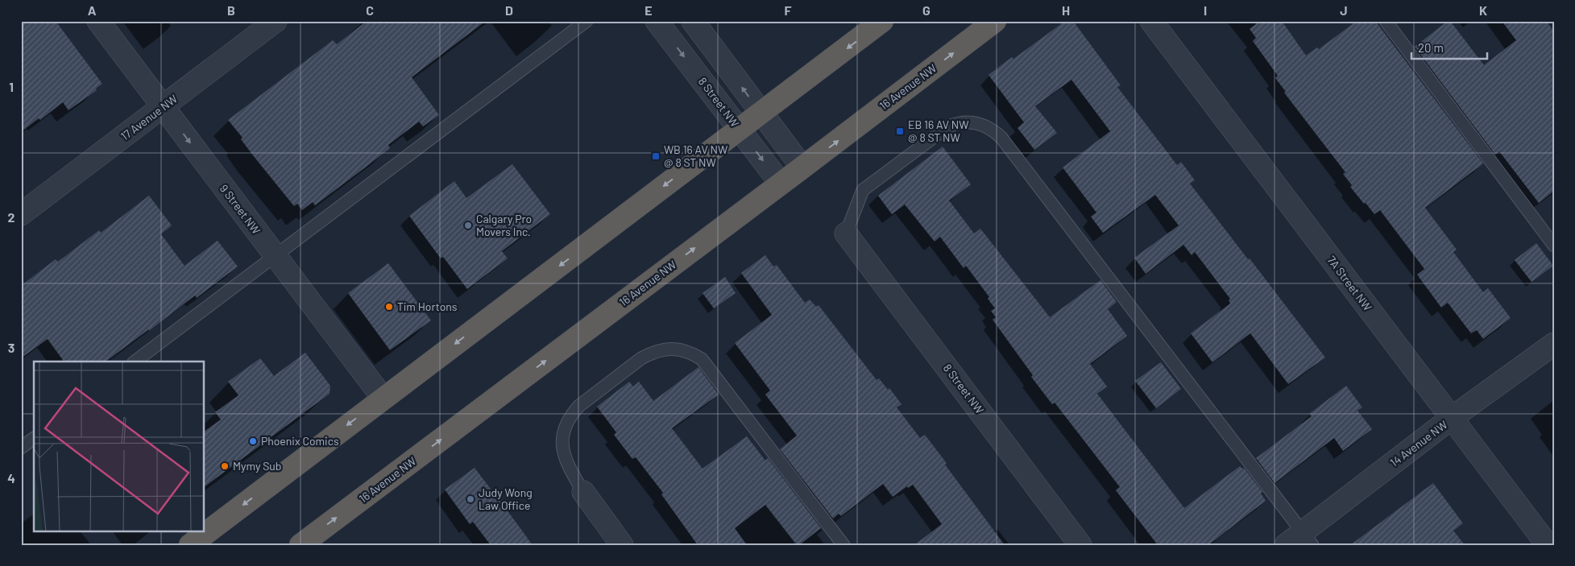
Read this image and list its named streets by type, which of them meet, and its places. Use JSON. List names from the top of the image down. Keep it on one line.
{"streets":{"highway":["16 Avenue NW"],"street":["8 Street NW","17 Avenue NW","9 Street NW","7A Street NW","14 Avenue NW"]},"crossings":[["16 Avenue NW","8 Street NW"],["17 Avenue NW","9 Street NW"],["7A Street NW","14 Avenue NW"]],"one_way":["9 Street NW"],"places":{"transit":["EB 16 AV NW @ 8 ST NW","WB 16 AV NW @ 8 ST NW"],"other":["Calgary Pro Movers Inc.","Tim Hortons","Phoenix Comics","Mymy Sub","Judy Wong Law Office"]},"scale_bar":"20 m","grid":{"columns":["A","B","C","D","E","F","G","H","I","J","K"],"rows":["1","2","3","4"]}}
